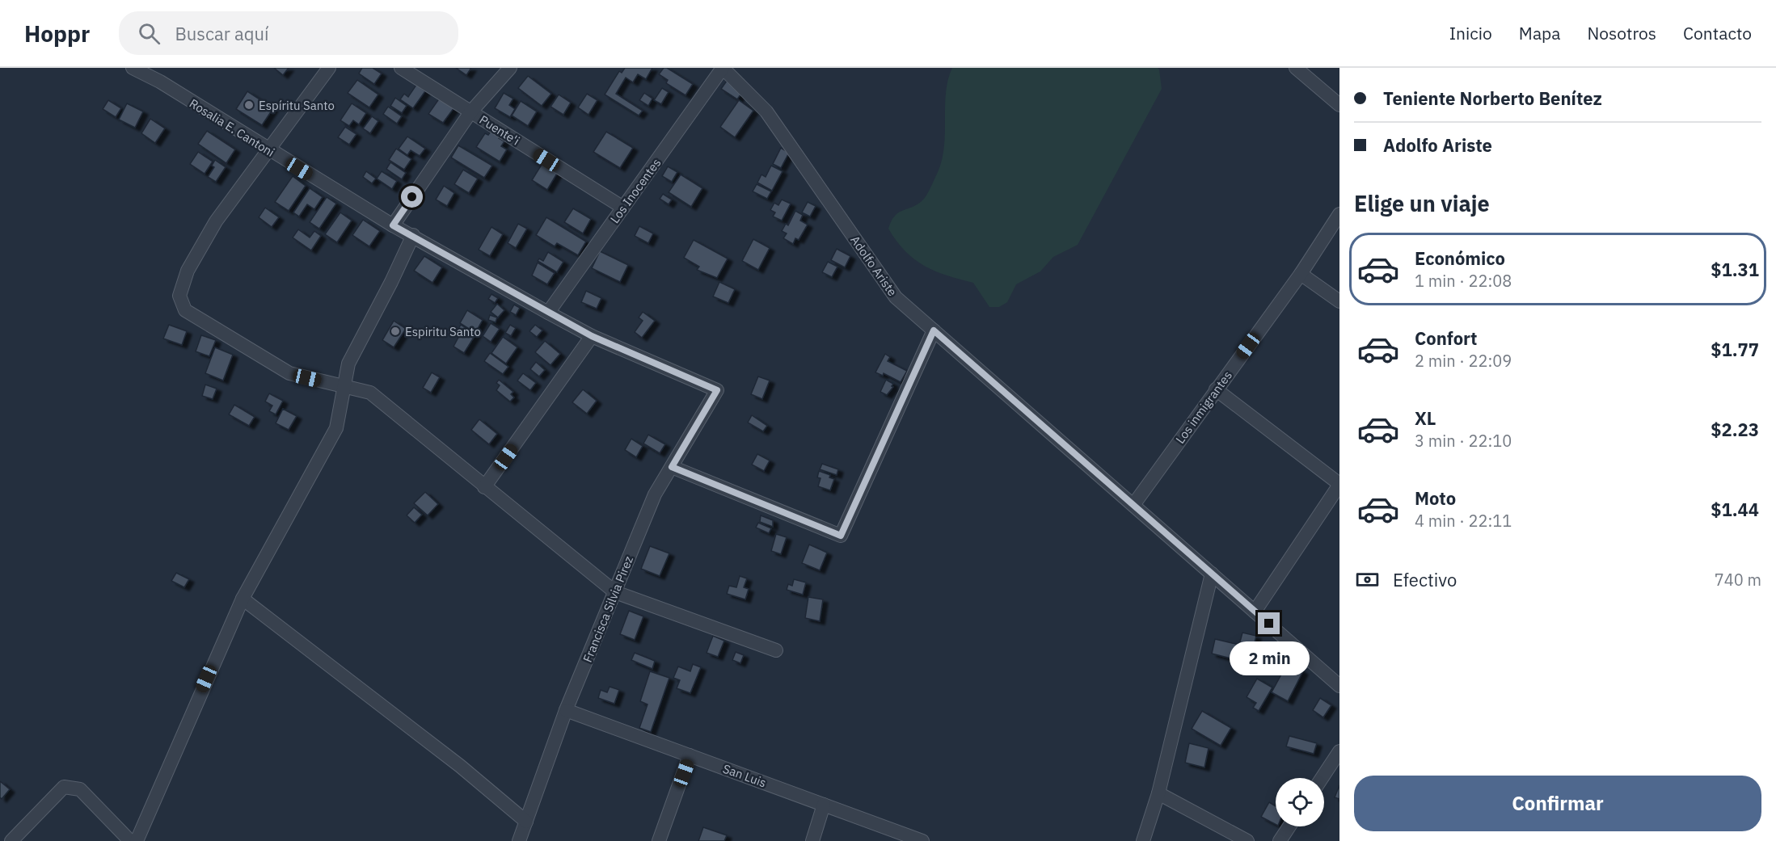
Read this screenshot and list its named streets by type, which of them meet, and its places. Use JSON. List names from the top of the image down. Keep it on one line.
{"streets":{"street":["Rosalia E. Cantoni","Puente'i","Los Inocentes","Adolfo Ariste","Los inmigrantes","Francisca Silvia Pirez","San Luis"]},"crossings":[["Rosalia E. Cantoni","Los Inocentes"],["Rosalia E. Cantoni","Francisca Silvia Pirez"],["Puente'i","Los Inocentes"],["Los Inocentes","Adolfo Ariste"],["Adolfo Ariste","Los inmigrantes"],["Francisca Silvia Pirez","San Luis"]],"places":["Espíritu Santo","Espiritu Santo"],"page":{"header":"Hoppr","search":"Buscar aquí","nav":["Inicio","Mapa","Nosotros","Contacto"],"banner":["Teniente Norberto Benítez","Adolfo Ariste"],"heading":"Elige un viaje","list":[{"name":"Económico","note":"1 min · 22:08","value":"$1.31"},{"name":"Confort","note":"2 min · 22:09","value":"$1.77"},{"name":"XL","note":"3 min · 22:10","value":"$2.23"},{"name":"Moto","note":"4 min · 22:11","value":"$1.44"}],"pay":["Efectivo","740 m"],"bubble":"2 min","buttons":"Confirmar"}}
